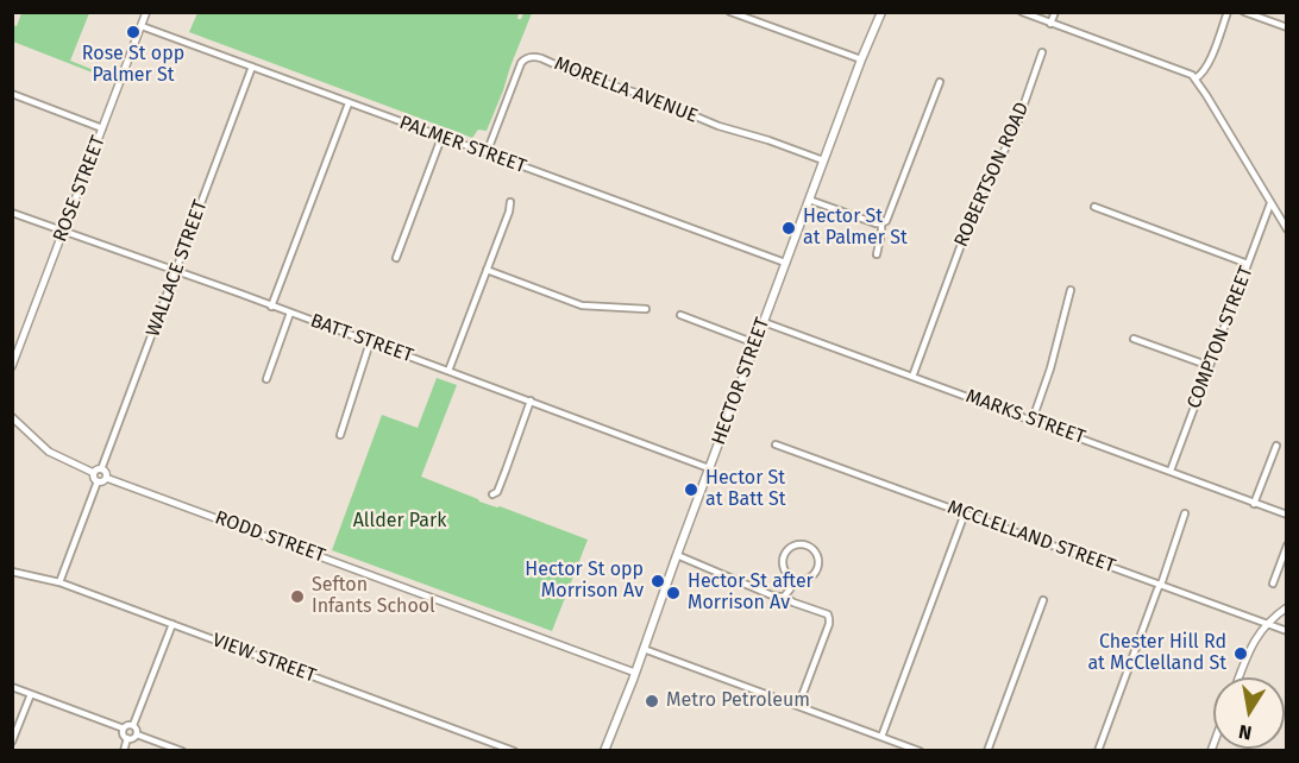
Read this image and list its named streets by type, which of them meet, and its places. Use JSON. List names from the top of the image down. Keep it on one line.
{"streets":{"main road":["HECTOR STREET"],"street":["MORELLA AVENUE","PALMER STREET","ROBERTSON ROAD","ROSE STREET","WALLACE STREET","COMPTON STREET","BATT STREET","MARKS STREET","RODD STREET","MCCLELLAND STREET","VIEW STREET"]},"crossings":[["MORELLA AVENUE","PALMER STREET"],["MORELLA AVENUE","HECTOR STREET"],["PALMER STREET","ROSE STREET"],["PALMER STREET","WALLACE STREET"],["PALMER STREET","HECTOR STREET"],["ROBERTSON ROAD","MARKS STREET"],["ROSE STREET","BATT STREET"],["WALLACE STREET","BATT STREET"],["WALLACE STREET","RODD STREET"],["COMPTON STREET","MARKS STREET"],["BATT STREET","HECTOR STREET"],["HECTOR STREET","MARKS STREET"],["HECTOR STREET","RODD STREET"]],"parks":["Allder Park"],"places":["Rose St opp Palmer St","Hector St at Palmer St","Hector St at Batt St","Hector St opp Morrison Av","Hector St after Morrison Av","Sefton Infants School","Chester Hill Rd at McClelland St","Metro Petroleum"],"north":"bottom"}
